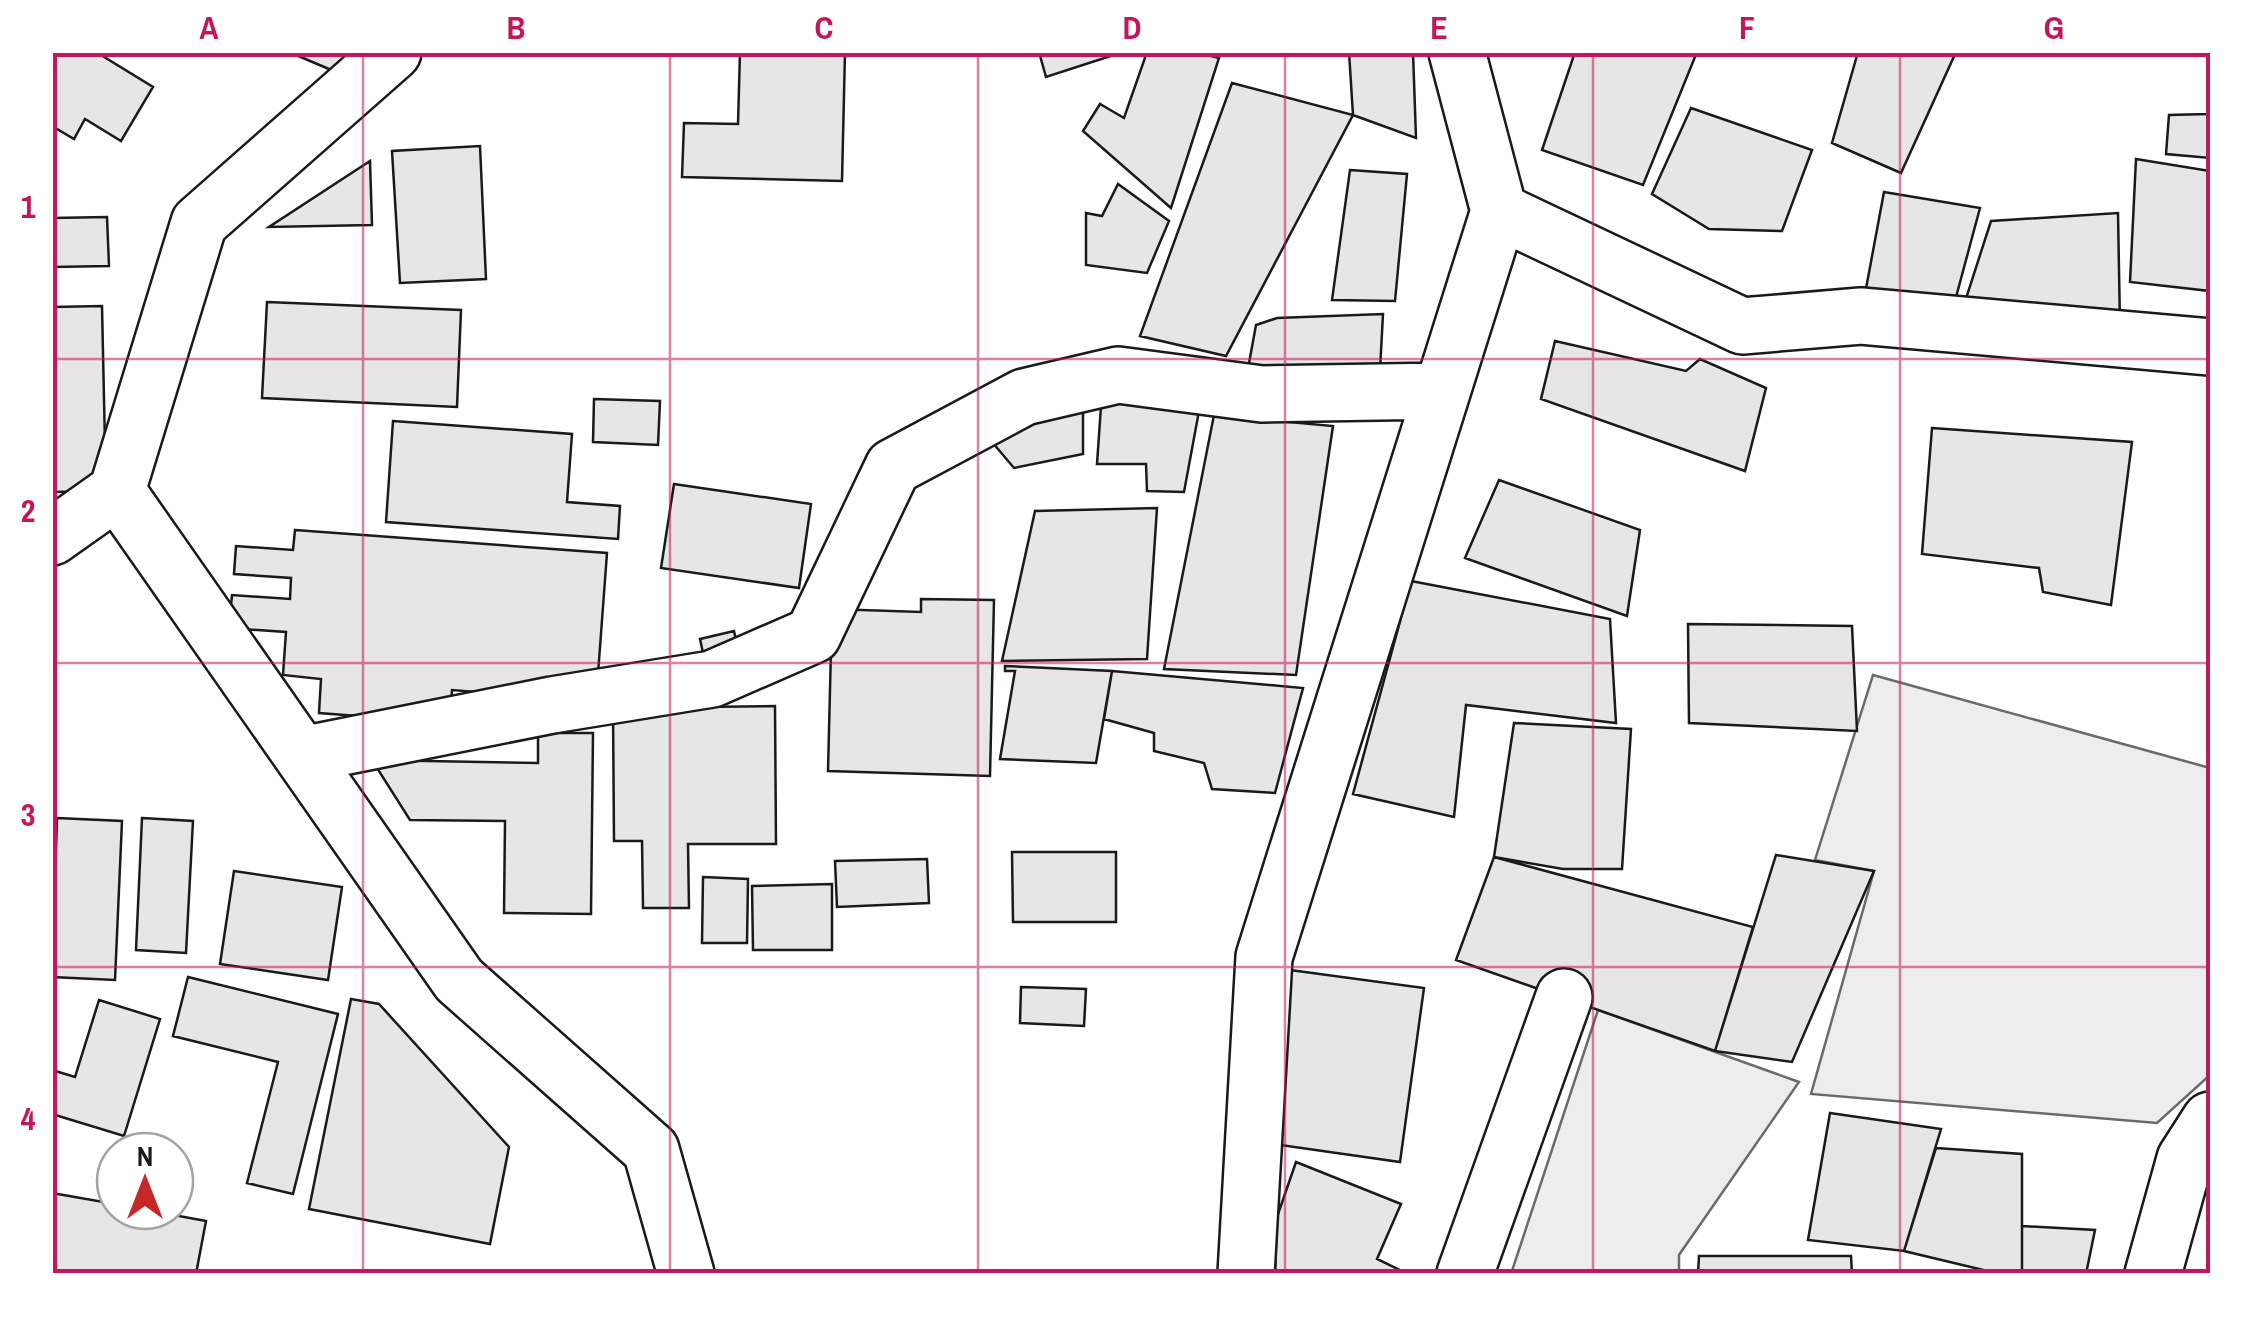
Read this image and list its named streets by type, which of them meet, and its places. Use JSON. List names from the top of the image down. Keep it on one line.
{"north":"top","grid":{"columns":["A","B","C","D","E","F","G"],"rows":["1","2","3","4"]}}
